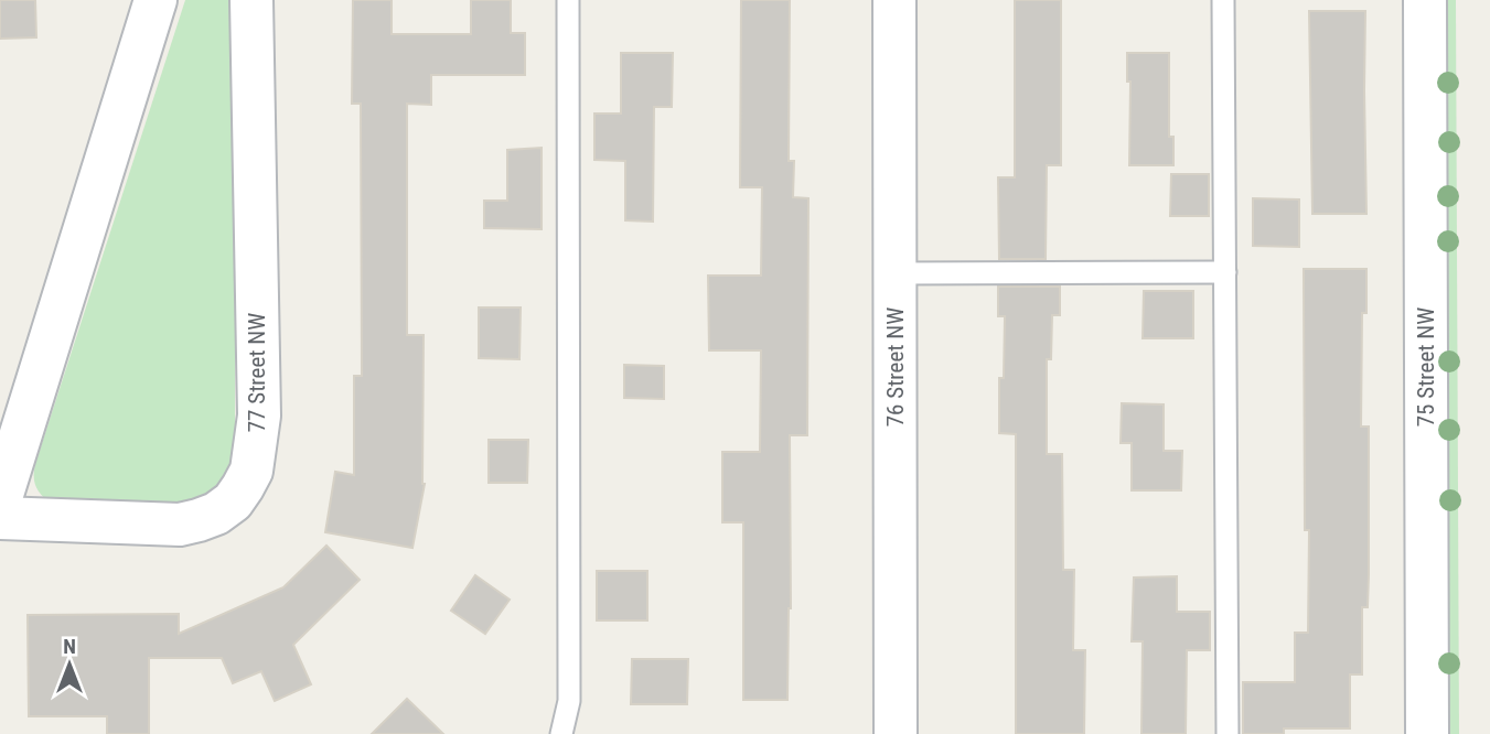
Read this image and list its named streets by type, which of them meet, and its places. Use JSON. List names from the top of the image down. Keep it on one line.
{"streets":{"street":["76 Street NW","75 Street NW","77 Street NW"]},"north":"top"}
